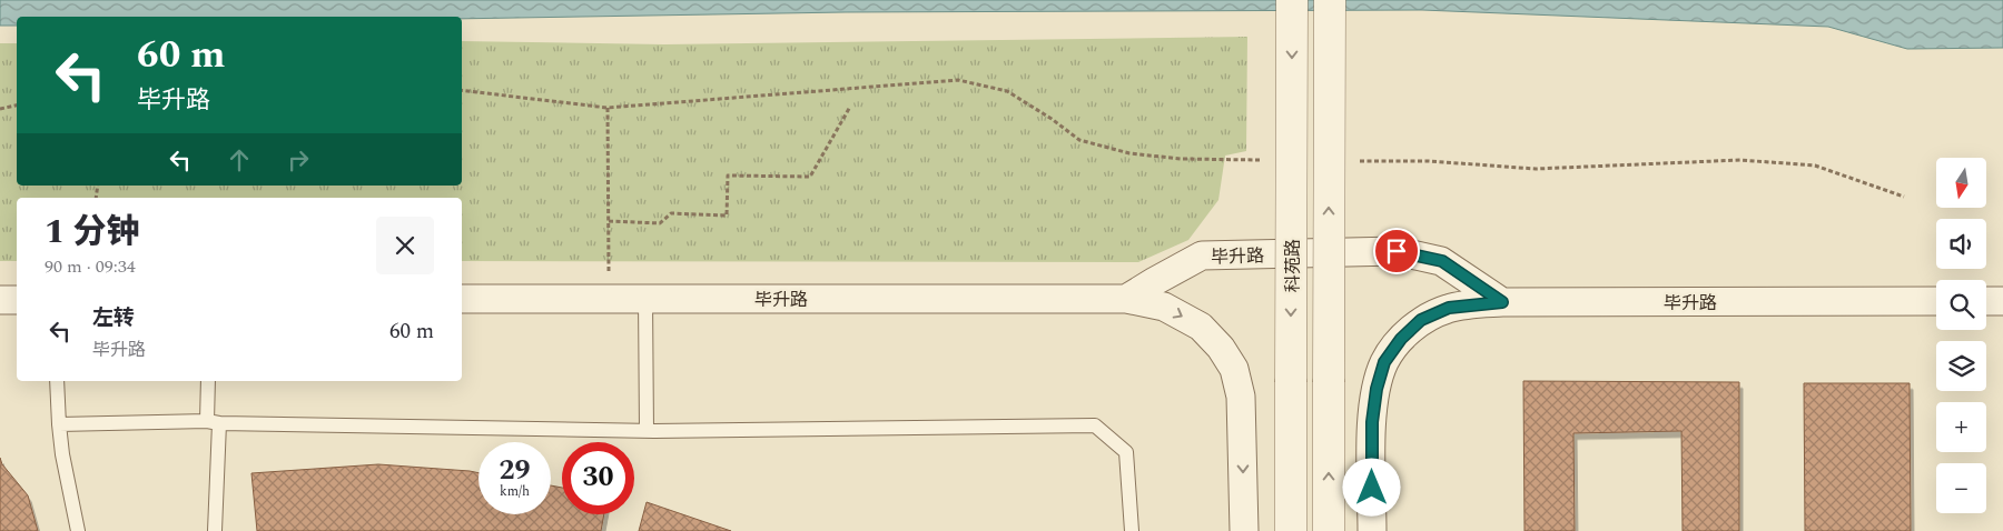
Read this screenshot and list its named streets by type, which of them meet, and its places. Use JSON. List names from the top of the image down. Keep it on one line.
{"streets":{"street":["毕升路","科苑路"]},"north":"bottom","page":{"turn":["60 m","毕升路"],"map_buttons":["+","−"],"heading":["1 分钟","90 m · 09:34"],"list":[{"name":"左转","note":"毕升路","value":"60 m"}],"speed":"29 km/h","limit":"30"}}
